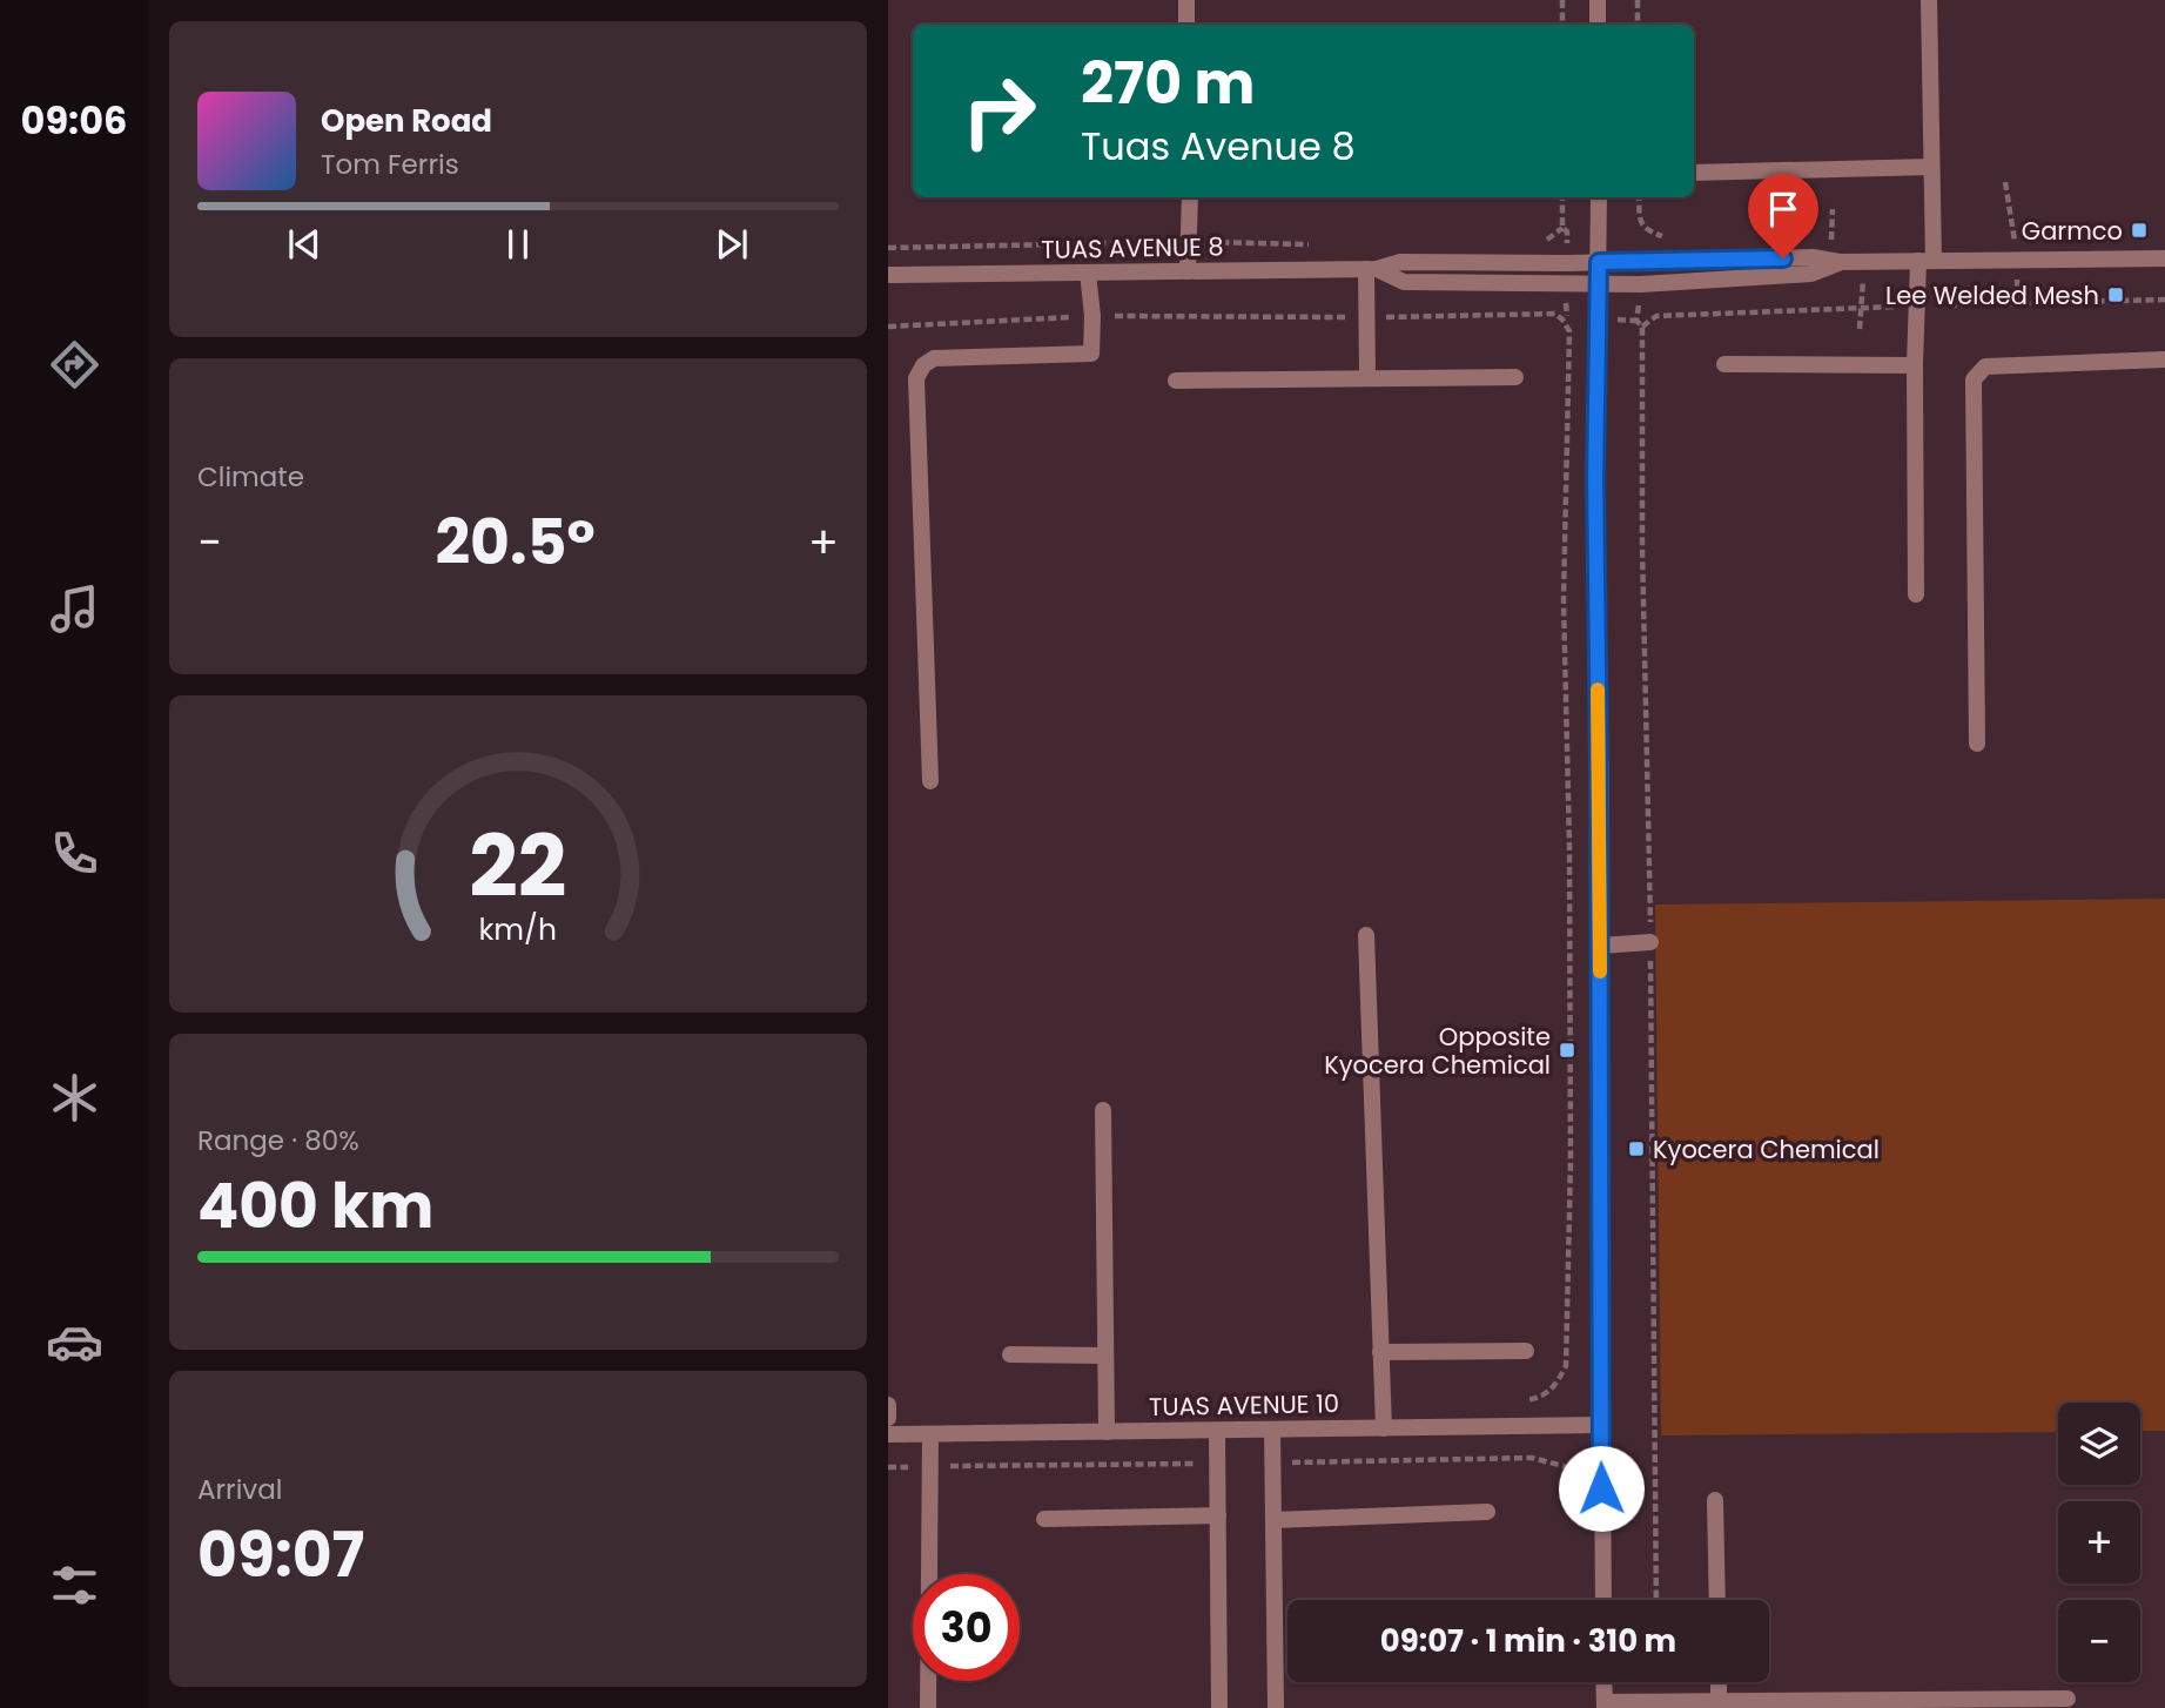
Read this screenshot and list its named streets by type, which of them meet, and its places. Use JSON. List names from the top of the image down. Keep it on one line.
{"streets":{"street":["TUAS AVENUE 8","TUAS AVENUE 10"]},"places":{"transit":["Garmco","Lee Welded Mesh","Opposite Kyocera Chemical","Kyocera Chemical"]},"page":{"tabs":"09:06","turn":["270 m","Tuas Avenue 8"],"song":["Open Road","Tom Ferris"],"tile":["Climate",["Range · 80%","400 km"],["Arrival","09:07"]],"heat":["−","20.5°","+"],"map_buttons":["+","−"],"limit":"30","trip":"09:07 · 1 min · 310 m","gauge":["22","km/h"]}}
